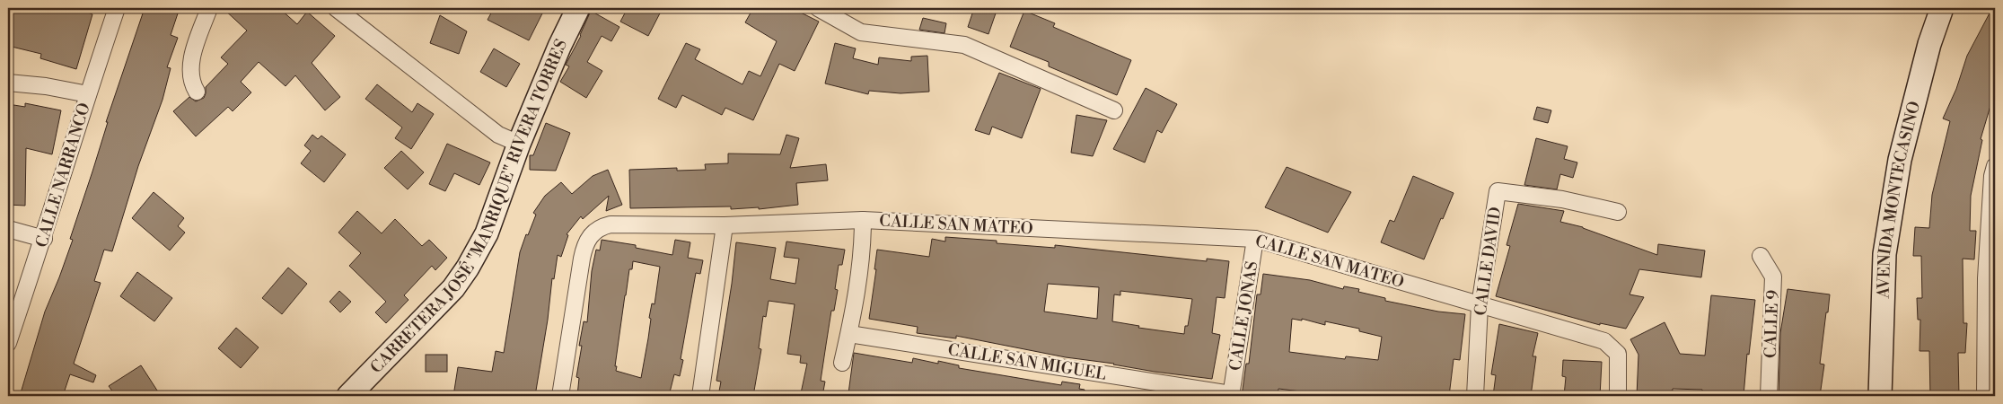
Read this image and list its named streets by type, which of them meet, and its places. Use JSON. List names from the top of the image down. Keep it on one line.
{"streets":{"street":["CALLE NARRANCO","AVENIDA MONTECASINO","CARRETERA JOSÉ \"MANRIQUE\" RIVERA TORRES","CALLE SAN MATEO","CALLE DAVID","CALLE JONAS","CALLE 9","CALLE SAN MIGUEL"]},"crossings":[["CALLE SAN MATEO","CALLE DAVID"],["CALLE SAN MATEO","CALLE JONAS"],["CALLE JONAS","CALLE SAN MIGUEL"]]}
